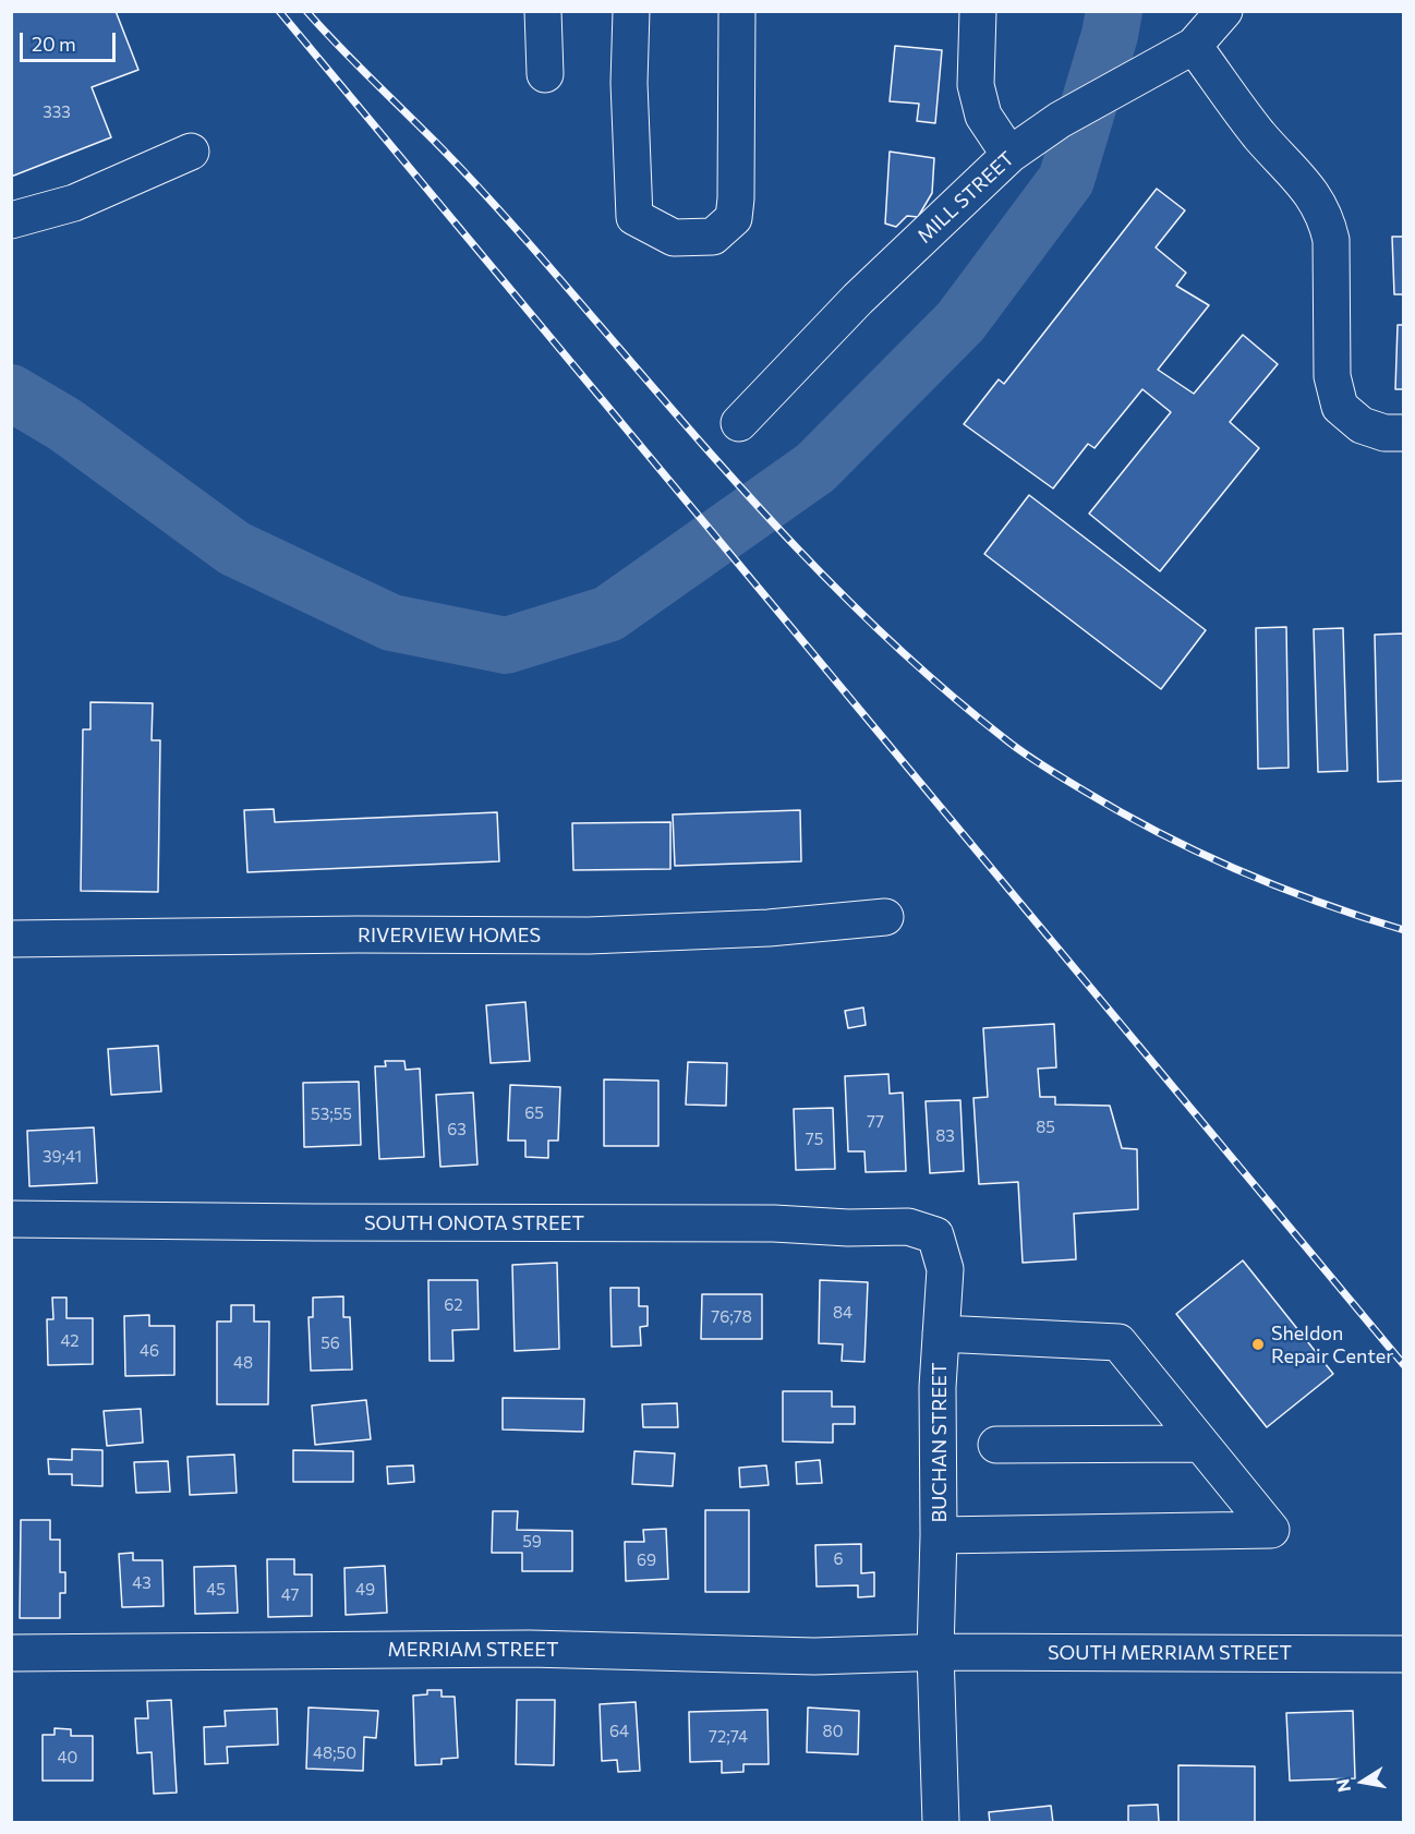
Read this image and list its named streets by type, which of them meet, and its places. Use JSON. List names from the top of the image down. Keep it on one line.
{"streets":{"street":["MILL STREET","RIVERVIEW HOMES","SOUTH ONOTA STREET","BUCHAN STREET","MERRIAM STREET","SOUTH MERRIAM STREET"]},"crossings":[["SOUTH ONOTA STREET","BUCHAN STREET"],["BUCHAN STREET","MERRIAM STREET"],["BUCHAN STREET","SOUTH MERRIAM STREET"],["MERRIAM STREET","SOUTH MERRIAM STREET"]],"places":["Sheldon Repair Center"],"house_numbers":["333","65","53;55","77","85","63","83","75","39;41","62","84","76;78","42","56","46","48","59","6","69","43","45","49","47","64","80","72;74","48;50","40"],"scale_bar":"20 m","north":"left"}
